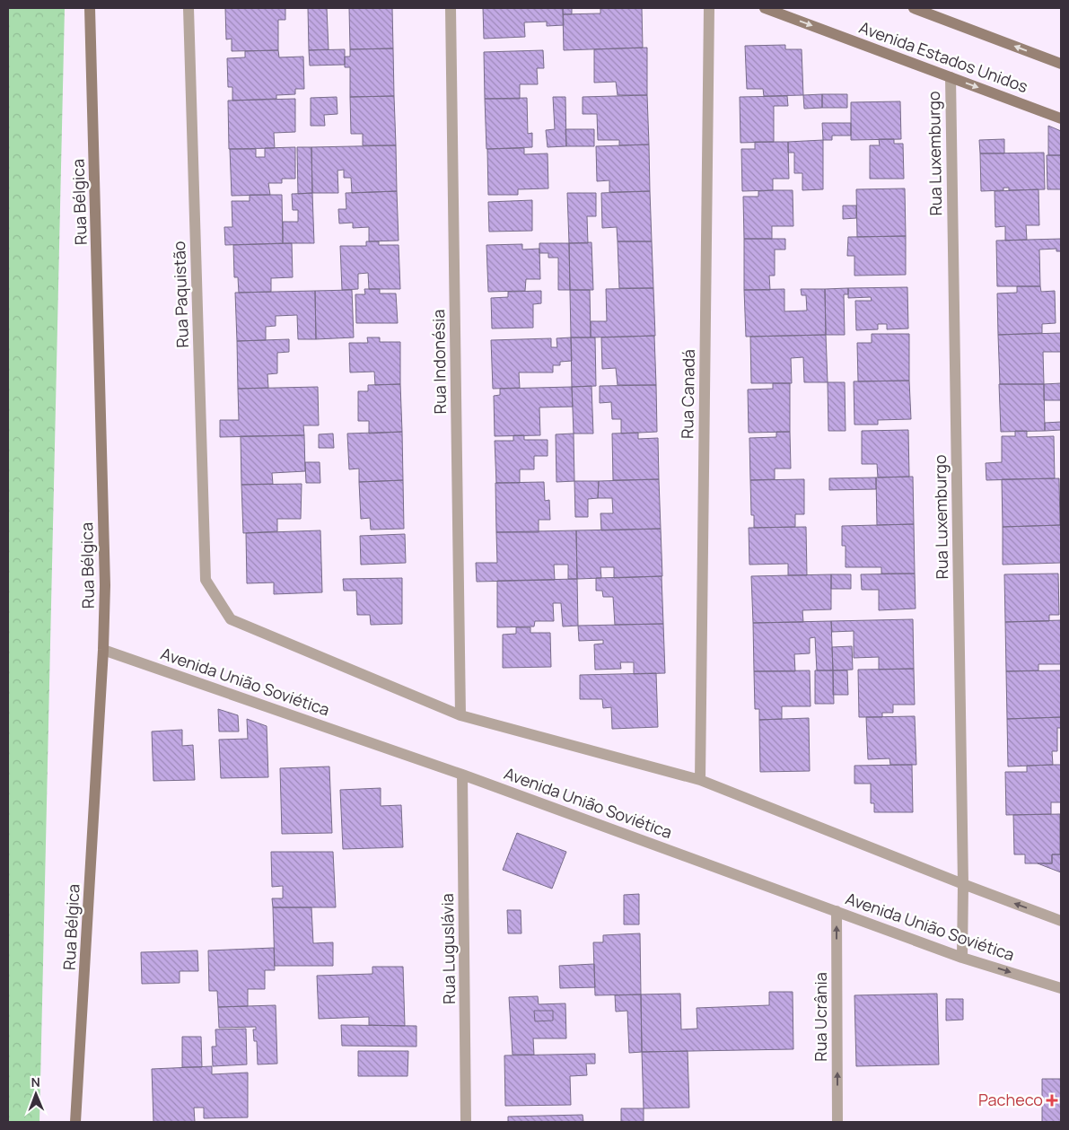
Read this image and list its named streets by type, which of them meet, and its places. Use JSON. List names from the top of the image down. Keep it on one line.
{"streets":{"street":["Avenida Estados Unidos","Rua Luxemburgo","Rua Bélgica","Rua Paquistão","Rua Indonésia","Rua Canadá","Avenida União Soviética","Rua Luguslávia","Rua Ucrânia"]},"crossings":[["Avenida Estados Unidos","Rua Luxemburgo"],["Rua Luxemburgo","Avenida União Soviética"],["Rua Bélgica","Avenida União Soviética"],["Rua Paquistão","Rua Indonésia"],["Avenida União Soviética","Rua Luguslávia"],["Avenida União Soviética","Rua Ucrânia"]],"one_way":["Rua Ucrânia"],"places":{"health":["Pacheco"]},"north":"top"}
